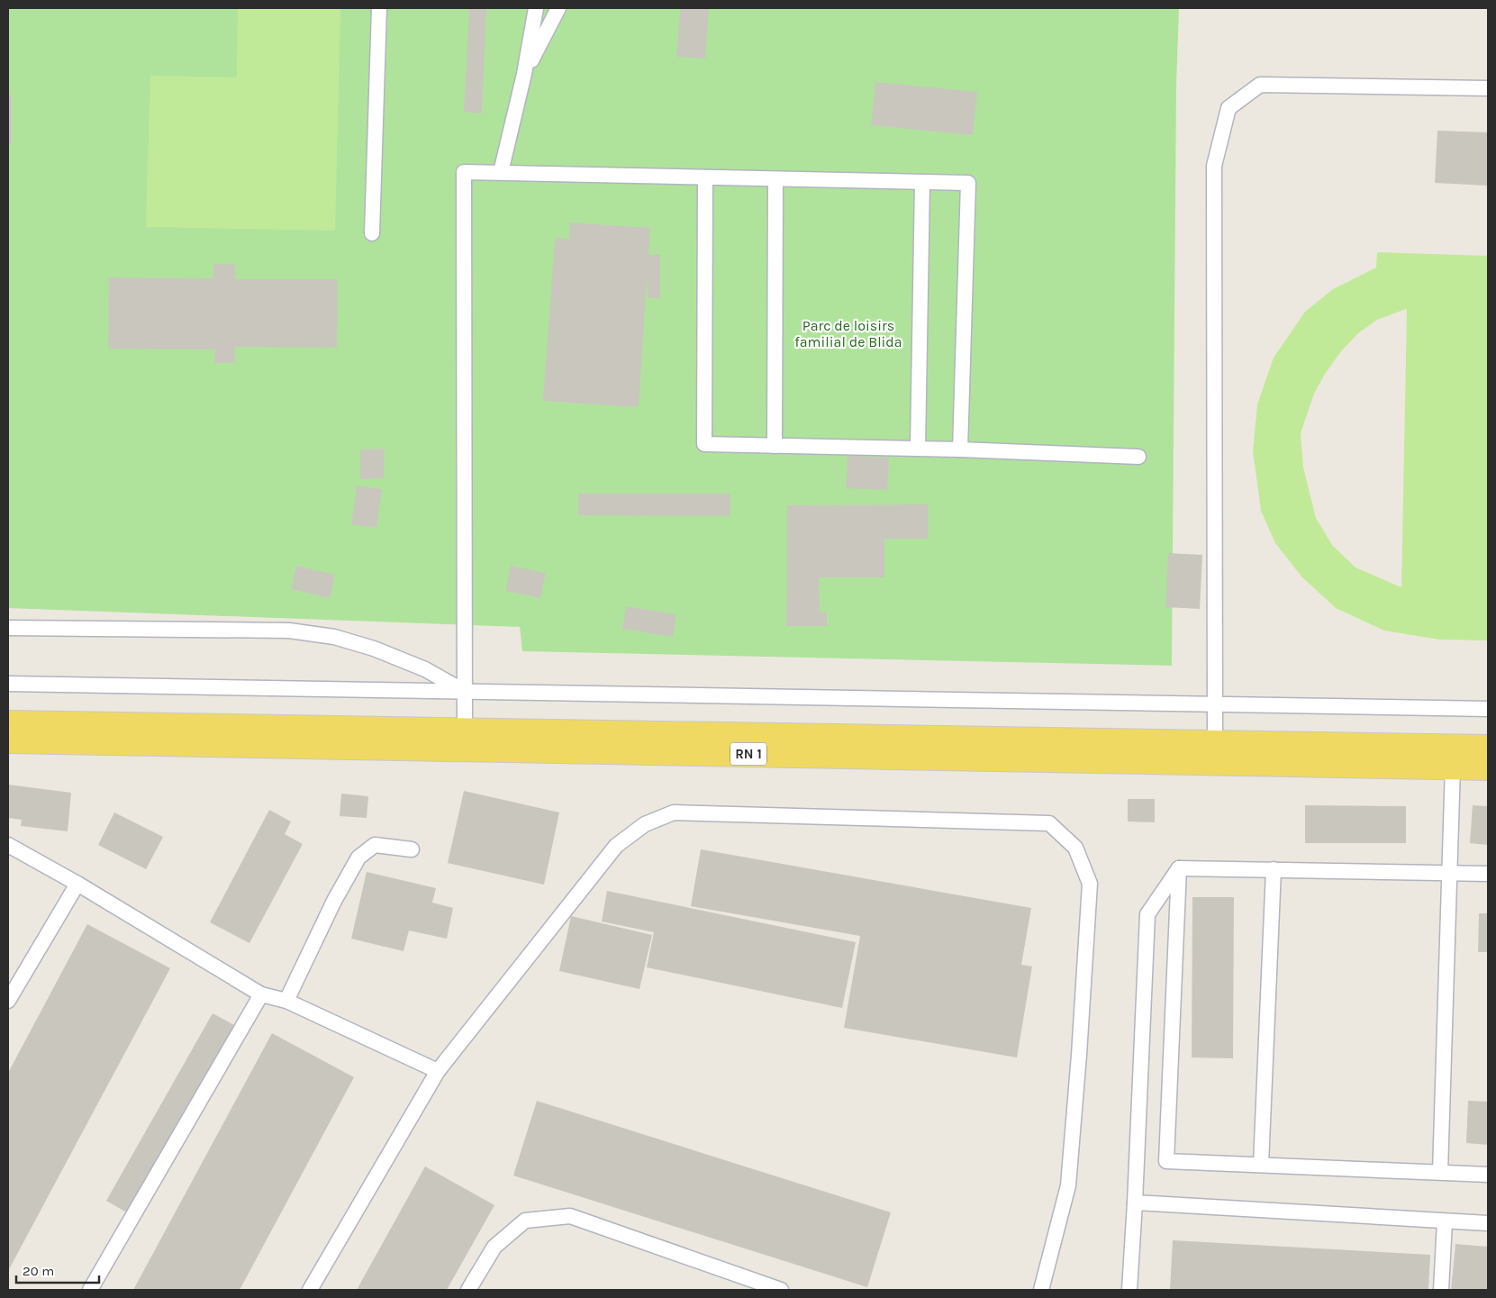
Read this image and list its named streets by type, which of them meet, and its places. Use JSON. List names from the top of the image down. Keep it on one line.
{"streets":{"main road":["RN 1"]},"parks":["Parc de loisirs familial de Blida"],"scale_bar":"20 m"}
